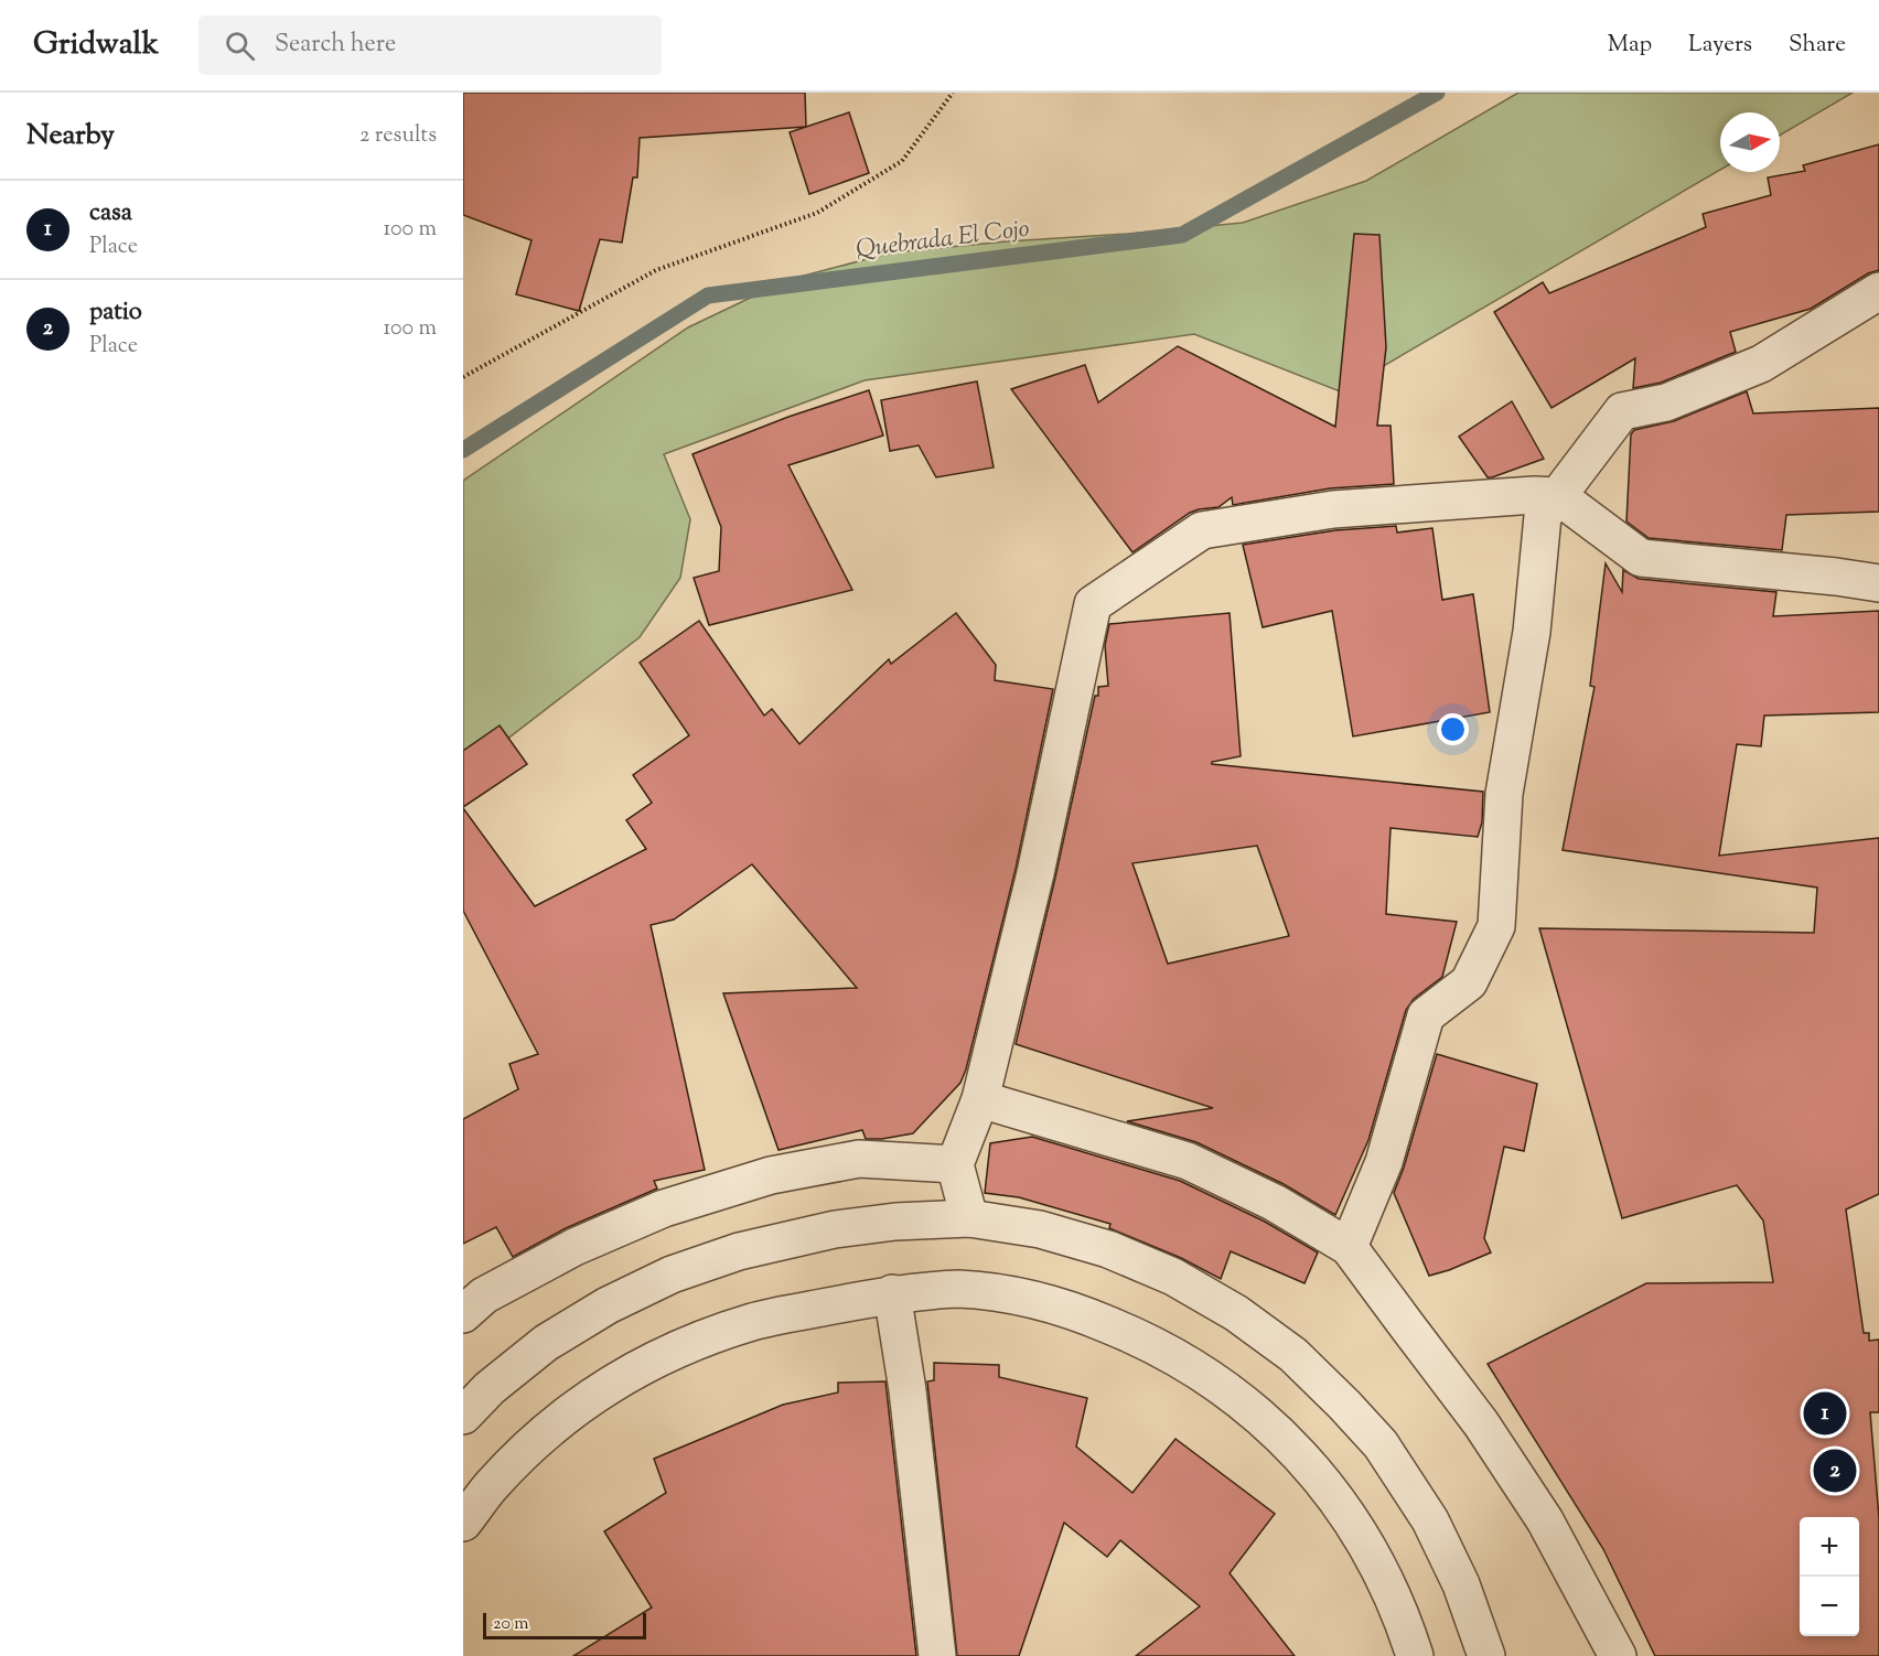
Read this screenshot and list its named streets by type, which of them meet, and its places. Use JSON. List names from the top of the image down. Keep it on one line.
{"water":["Quebrada El Cojo"],"scale_bar":"20 m","north":"right","page":{"header":"Gridwalk","search":"Search here","nav":["Map","Layers","Share"],"heading":["Nearby","2 results"],"list":[{"mark":"1","name":"casa","note":"Place","value":"100 m"},{"mark":"2","name":"patio","note":"Place","value":"100 m"}],"pins":["1","2"],"map_buttons":["+","−"],"scale":"20 m"}}
